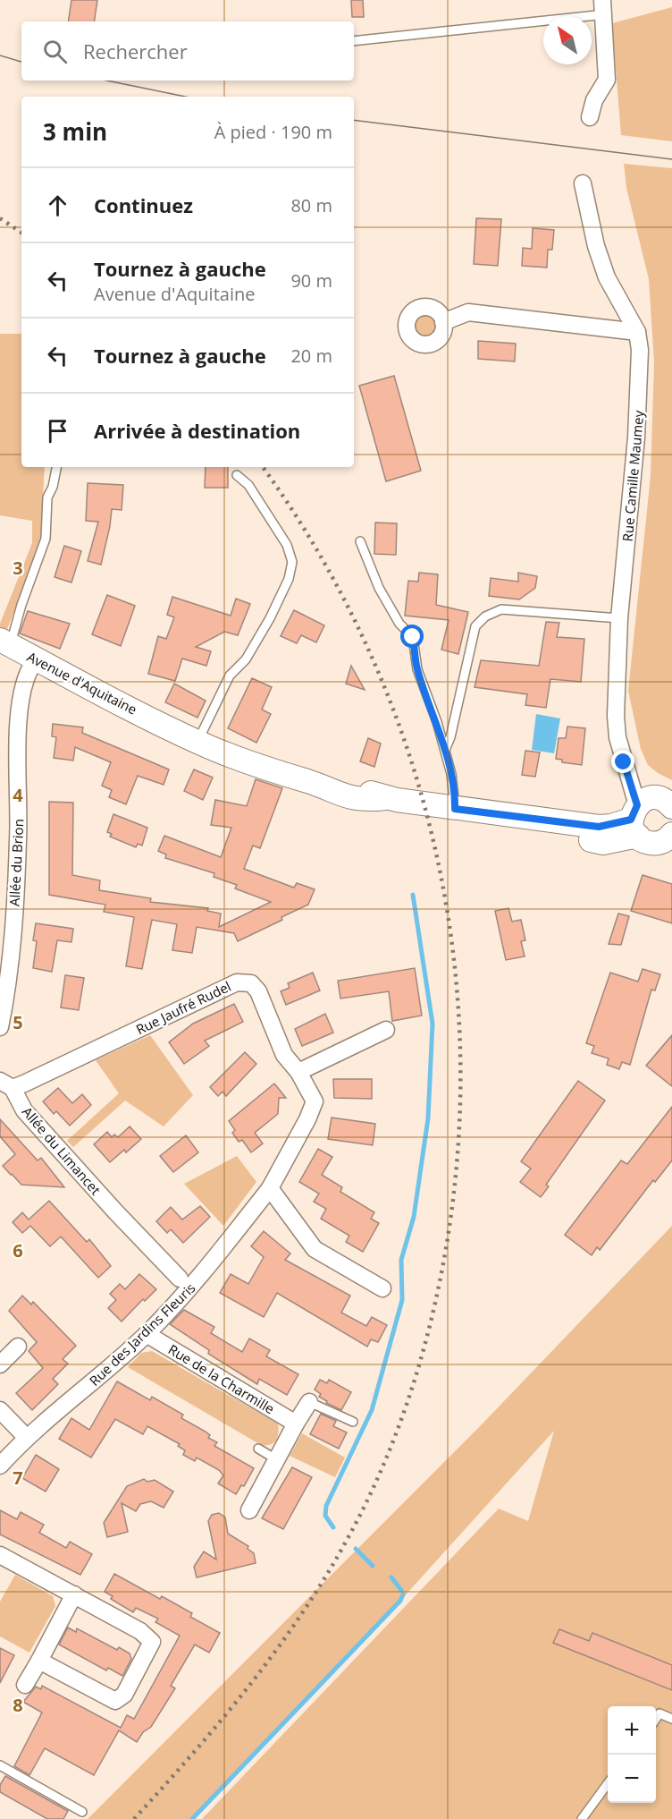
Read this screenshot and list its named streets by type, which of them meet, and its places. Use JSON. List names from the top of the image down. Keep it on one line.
{"streets":{"street":["Rue Camille Maumey","Avenue d'Aquitaine","Allée du Brion","Rue Jaufré Rudel","Allée du Limancet","Rue des Jardins Fleuris","Rue de la Charmille"]},"crossings":[["Rue Camille Maumey","Avenue d'Aquitaine"],["Avenue d'Aquitaine","Allée du Brion"],["Rue Jaufré Rudel","Allée du Limancet"],["Rue Jaufré Rudel","Rue des Jardins Fleuris"],["Rue des Jardins Fleuris","Rue de la Charmille"]],"north":"top left","page":{"search":"Rechercher","heading":["3 min","À pied · 190 m"],"list":[["Continuez","80 m"],["Tournez à gauche","Avenue d'Aquitaine","90 m"],["Tournez à gauche","20 m"],"Arrivée à destination"],"map_buttons":["+","−"]},"grid":{"rows":["3","4","5","6","7","8"]}}
